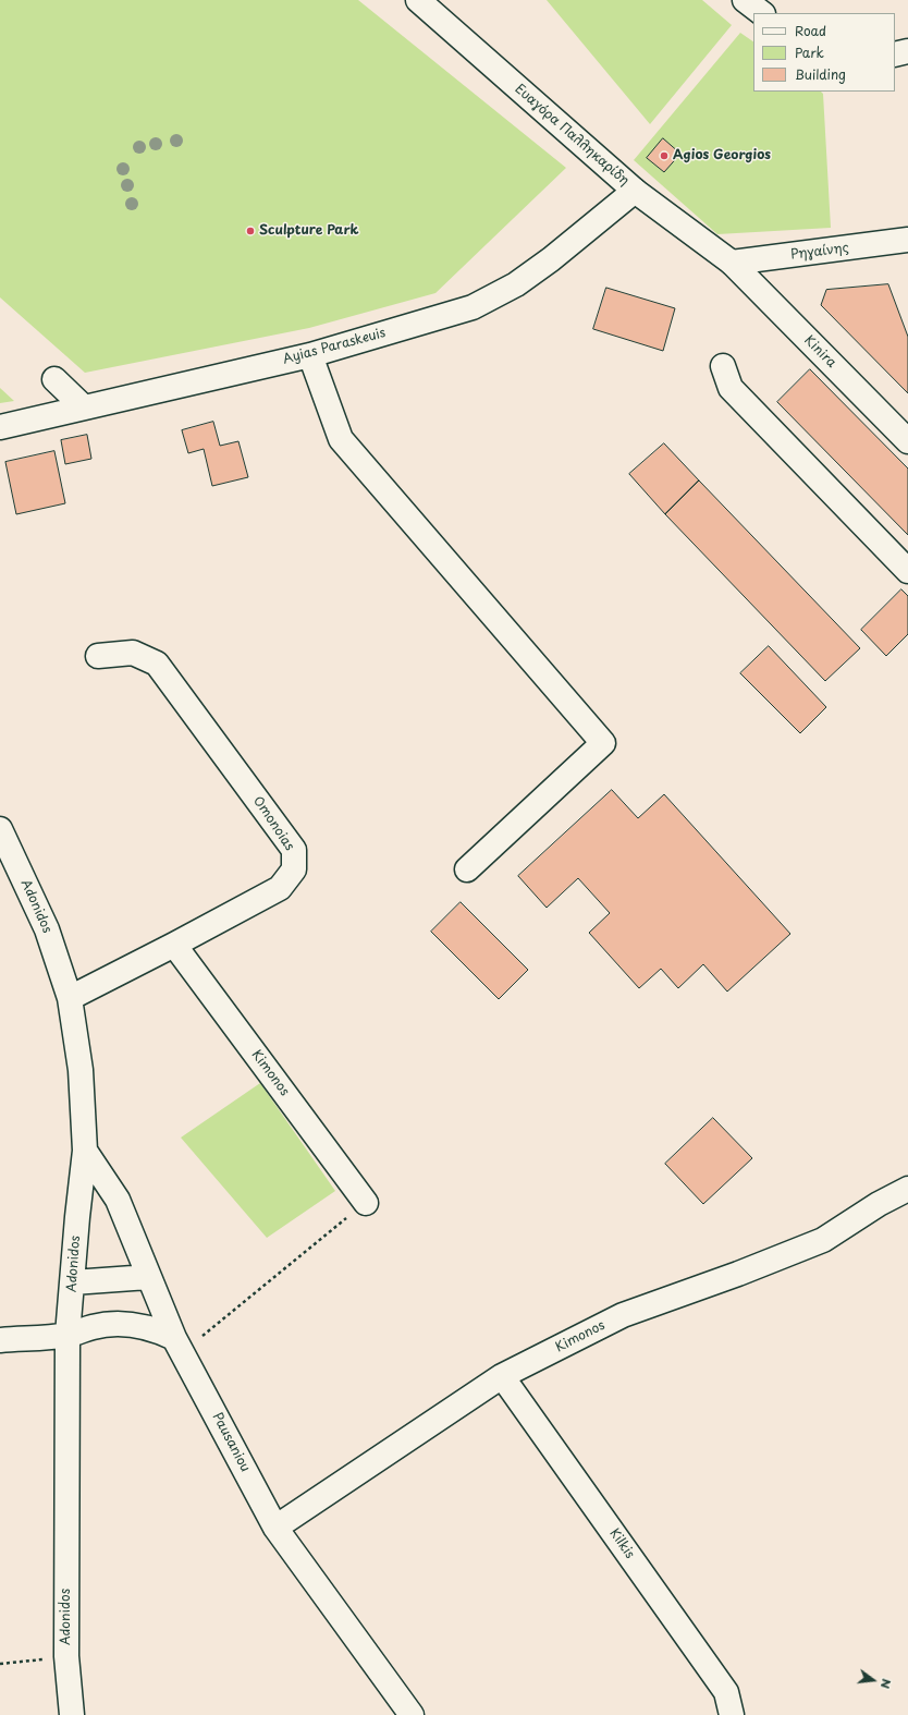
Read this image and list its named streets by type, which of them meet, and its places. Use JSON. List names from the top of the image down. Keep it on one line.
{"streets":{"street":["Ευαγόρα Παλληκαρίδη","Ρηγαίνης","Ayias Paraskeuis","Kinira","Omonoias","Adonidos","Kimonos","Pausaniou","Kilkis"]},"crossings":[["Ευαγόρα Παλληκαρίδη","Ρηγαίνης"],["Ευαγόρα Παλληκαρίδη","Ayias Paraskeuis"],["Ευαγόρα Παλληκαρίδη","Kinira"],["Ρηγαίνης","Kinira"],["Omonoias","Adonidos"],["Omonoias","Kimonos"],["Adonidos","Pausaniou"],["Kimonos","Pausaniou"],["Kimonos","Kilkis"]],"places":["Agios Georgios","Sculpture Park"],"legend":["Road","Park","Building"],"north":"right"}
